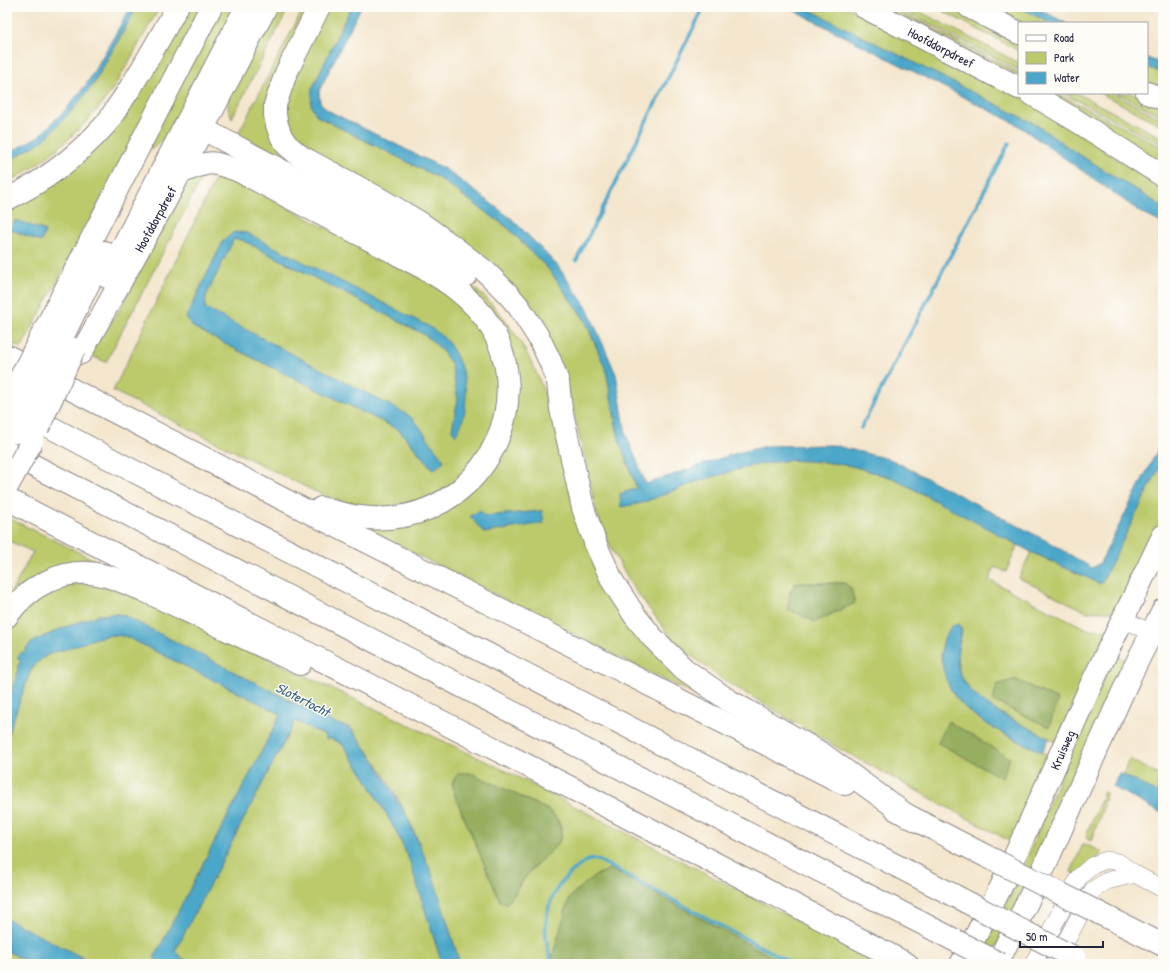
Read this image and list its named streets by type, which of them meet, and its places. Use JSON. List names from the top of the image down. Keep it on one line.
{"streets":{"highway":["Hoofddorpdreef","Kruisweg"]},"water":["Slotertocht"],"legend":["Road","Park","Water"],"scale_bar":"50 m"}
